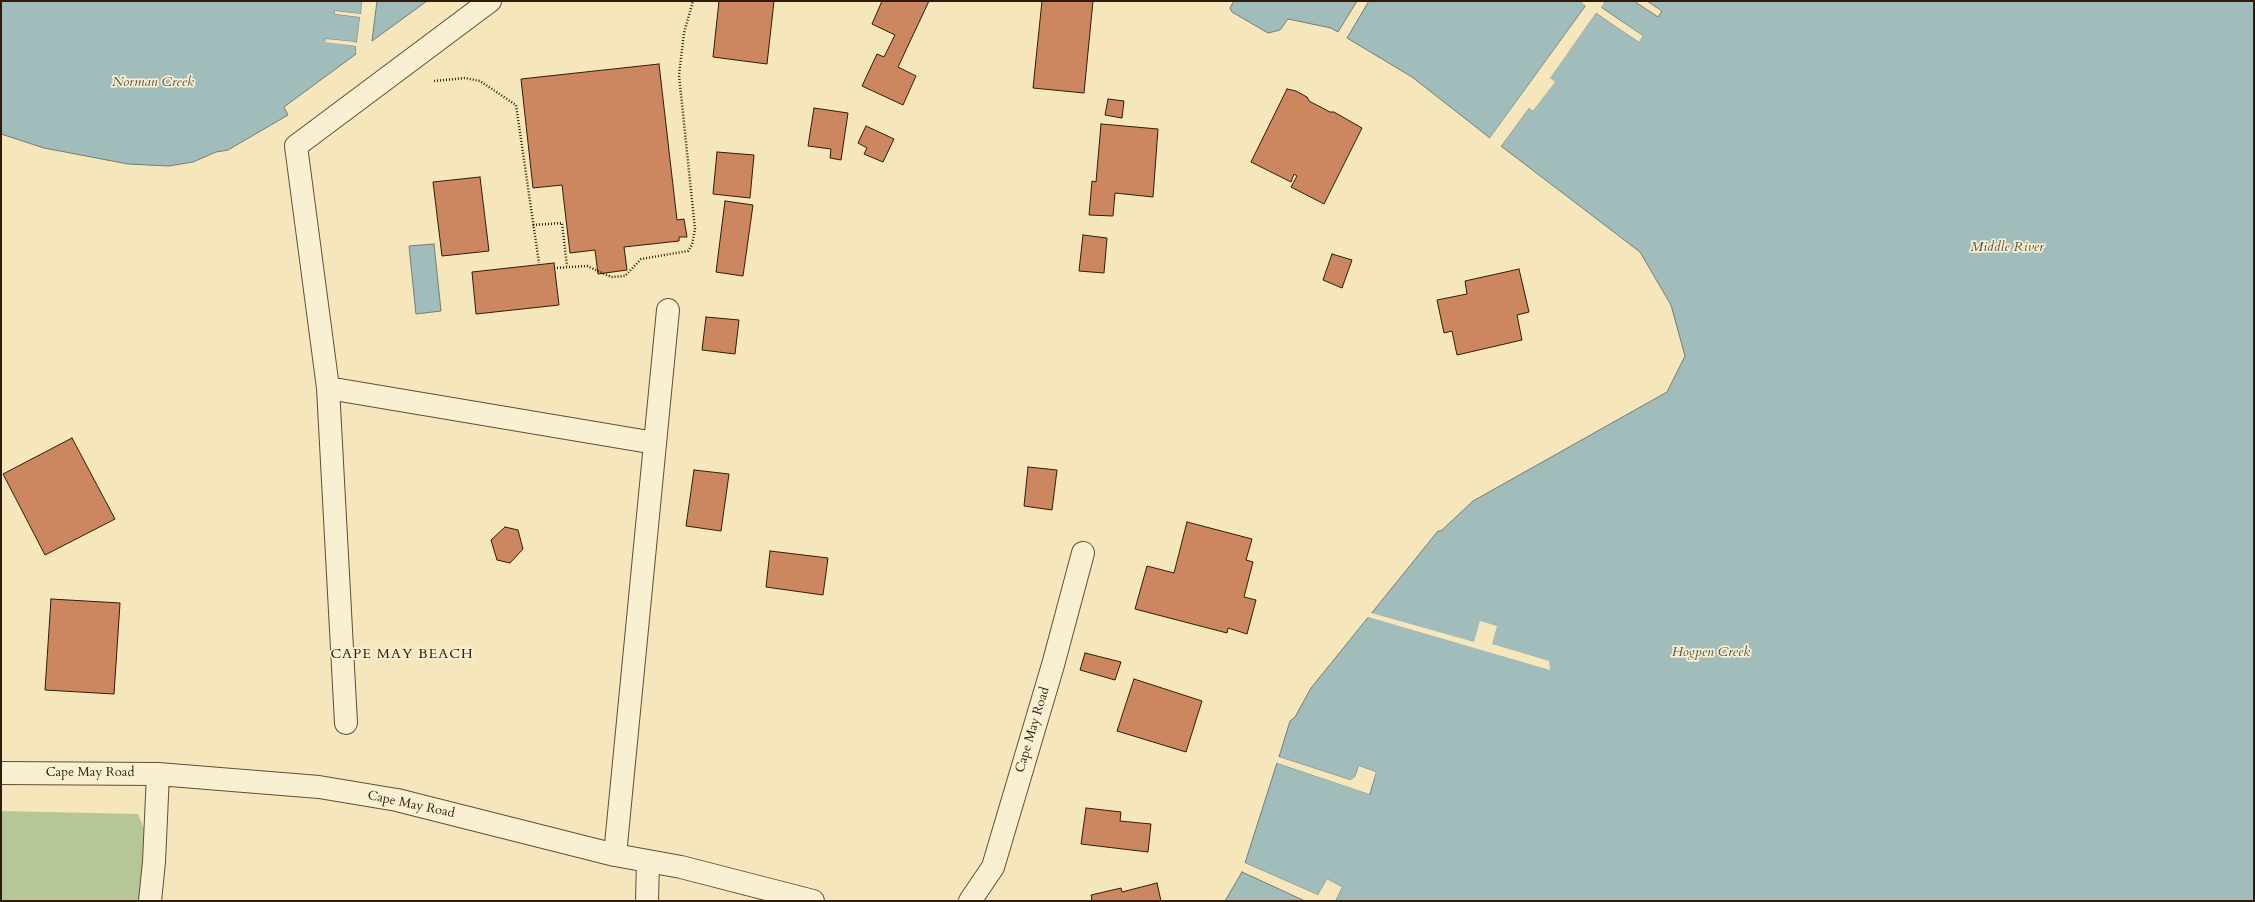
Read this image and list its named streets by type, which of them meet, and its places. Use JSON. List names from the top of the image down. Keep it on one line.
{"streets":{"street":["Cape May Road"]},"districts":["CAPE MAY BEACH"],"water":["Norman Creek","Middle River","Hogpen Creek"]}
